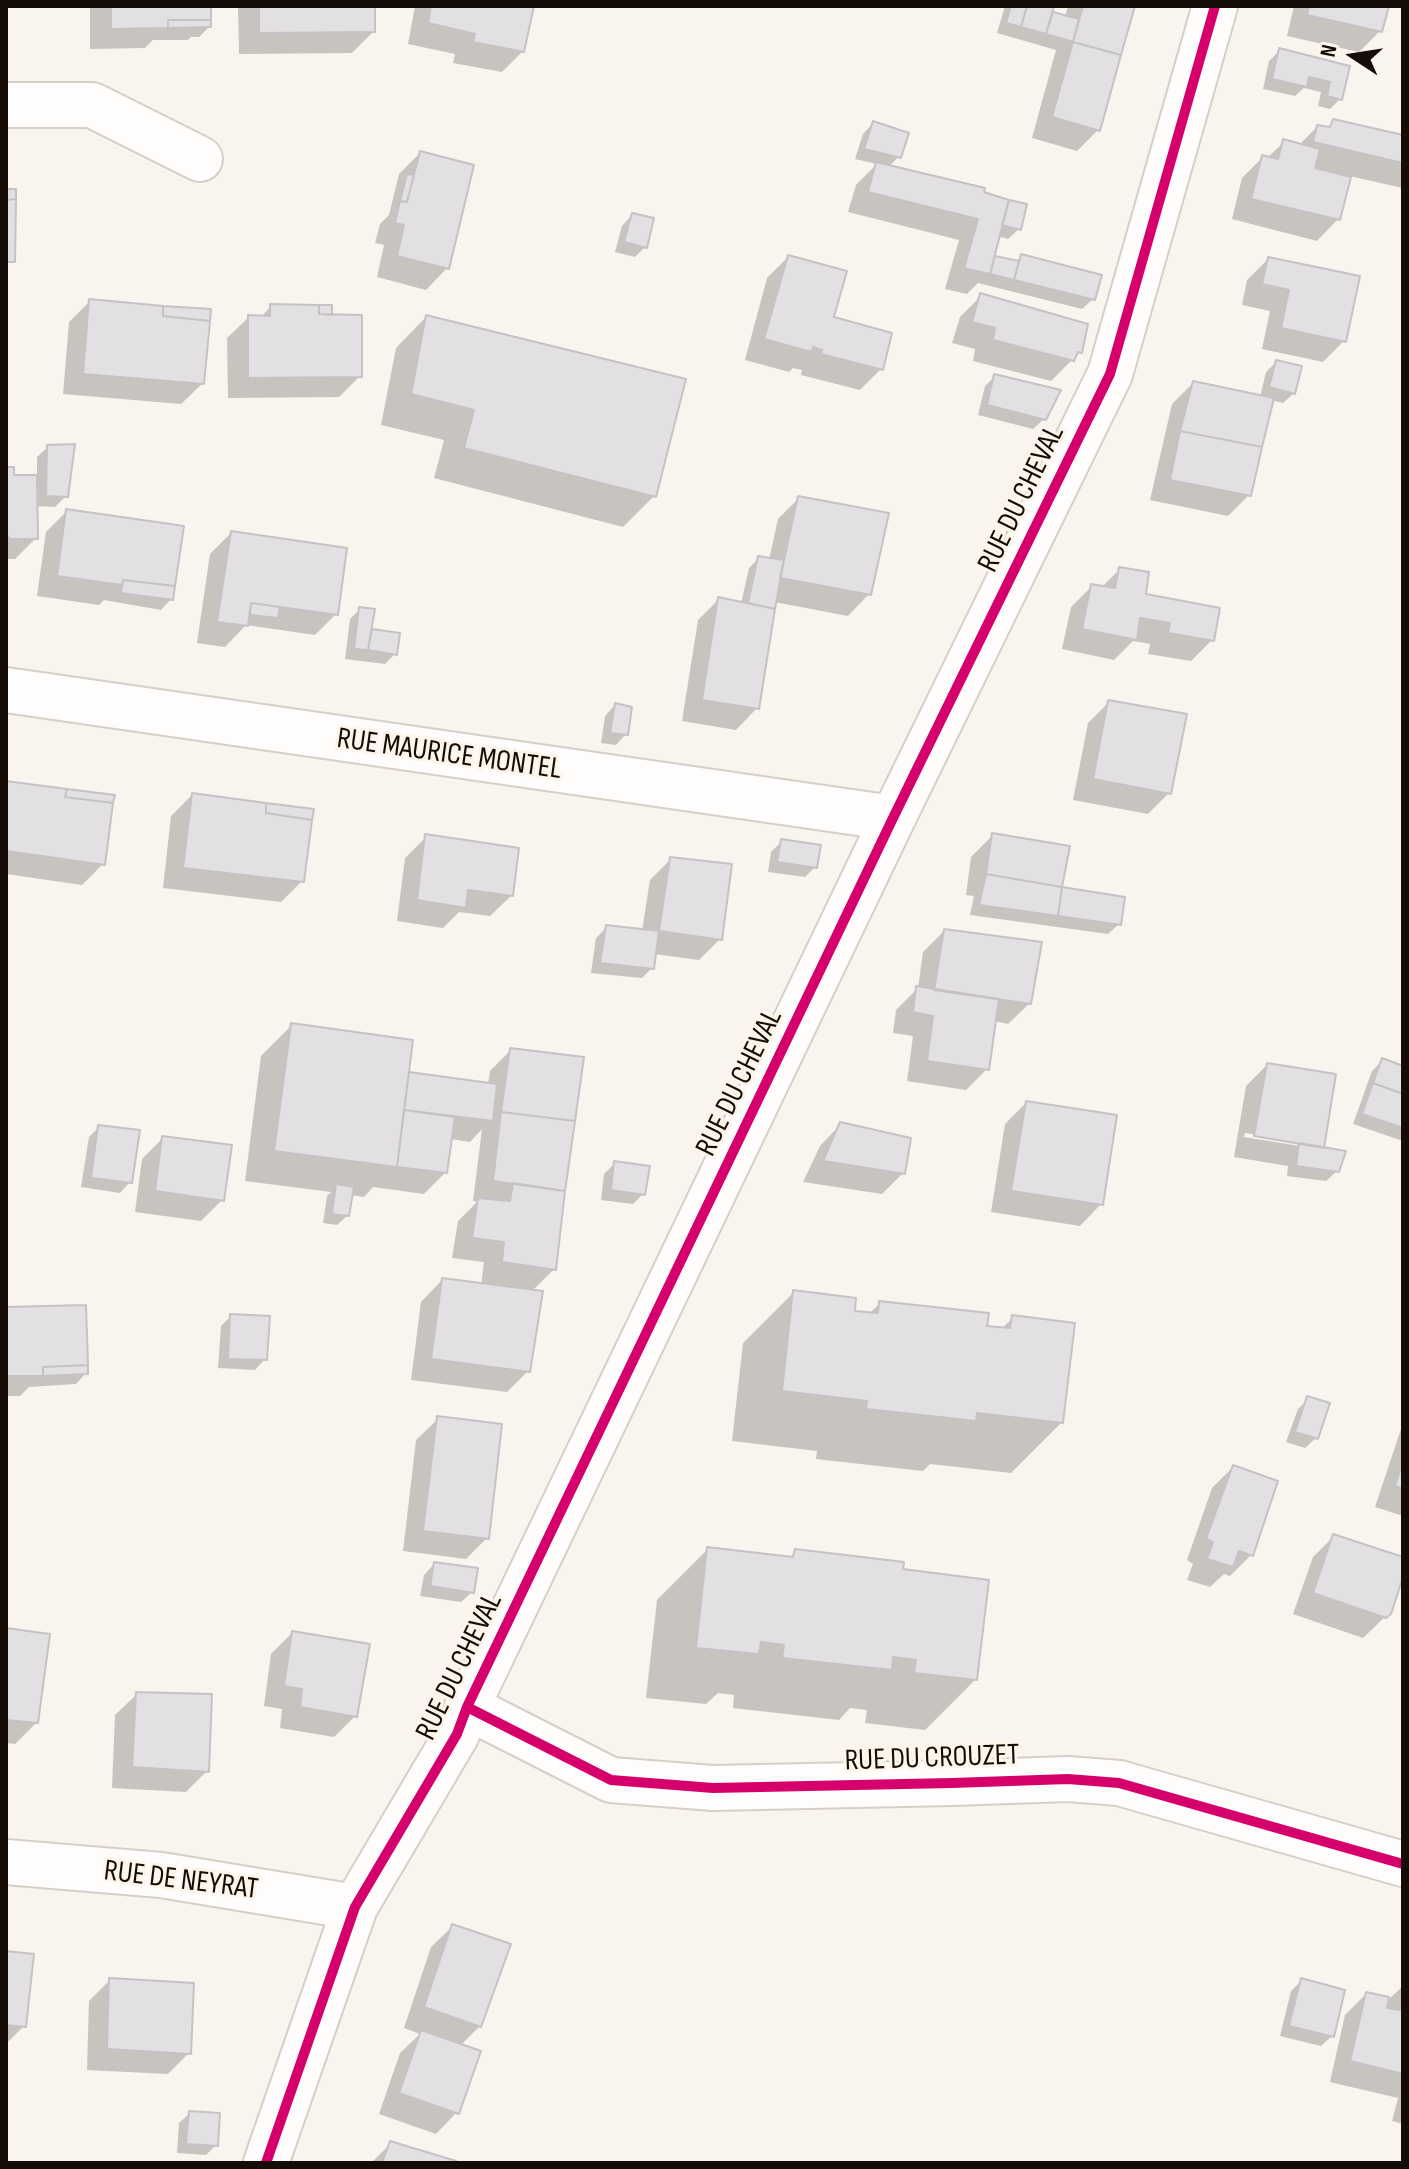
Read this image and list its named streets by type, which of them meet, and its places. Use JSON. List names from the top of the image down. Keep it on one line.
{"streets":{"street":["RUE DU CHEVAL","RUE MAURICE MONTEL","RUE DU CROUZET","RUE DE NEYRAT"]},"crossings":[["RUE DU CHEVAL","RUE MAURICE MONTEL"],["RUE DU CHEVAL","RUE DU CROUZET"],["RUE DU CHEVAL","RUE DE NEYRAT"]],"north":"left"}
